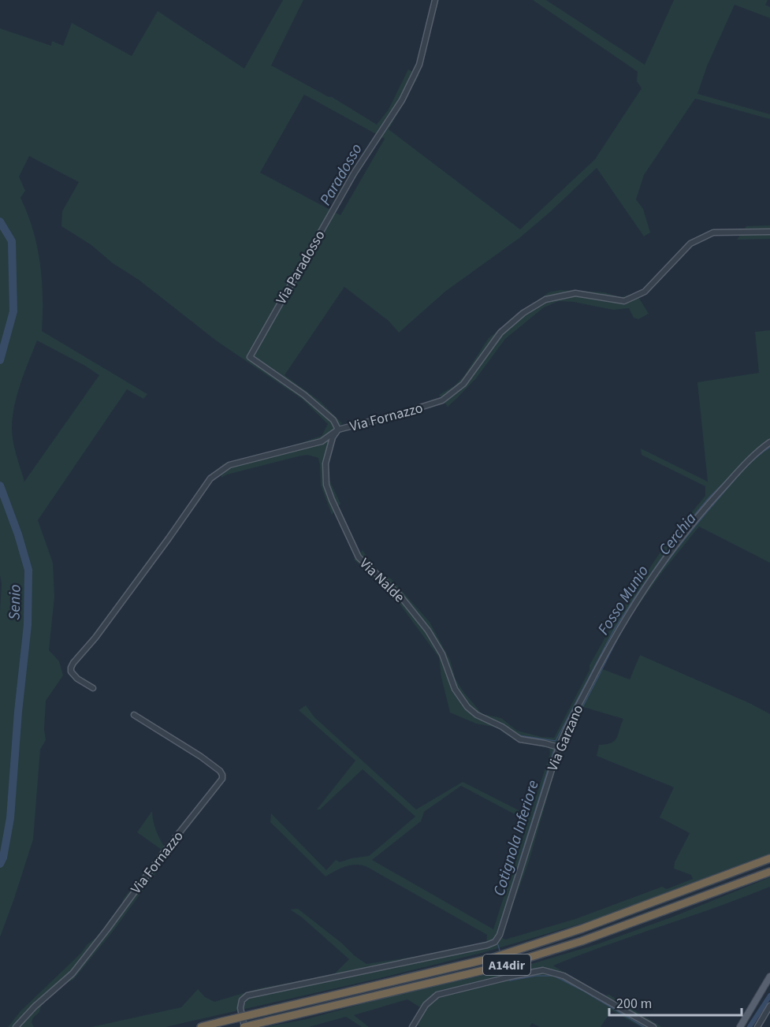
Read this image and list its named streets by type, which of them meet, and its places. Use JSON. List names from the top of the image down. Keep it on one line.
{"streets":{"highway":["A14dir"],"street":["Via Paradosso","Via Fornazzo","Via Nalde","Via Garzano"]},"crossings":[["Via Paradosso","Via Fornazzo"],["Via Paradosso","Via Nalde"],["Via Fornazzo","Via Nalde"],["Via Nalde","Via Garzano"],["Via Garzano","A14dir"]],"water":["Paradosso","Cerchia","Fosso Munio","Senio","Cotignola Inferiore"],"scale_bar":"200 m"}
